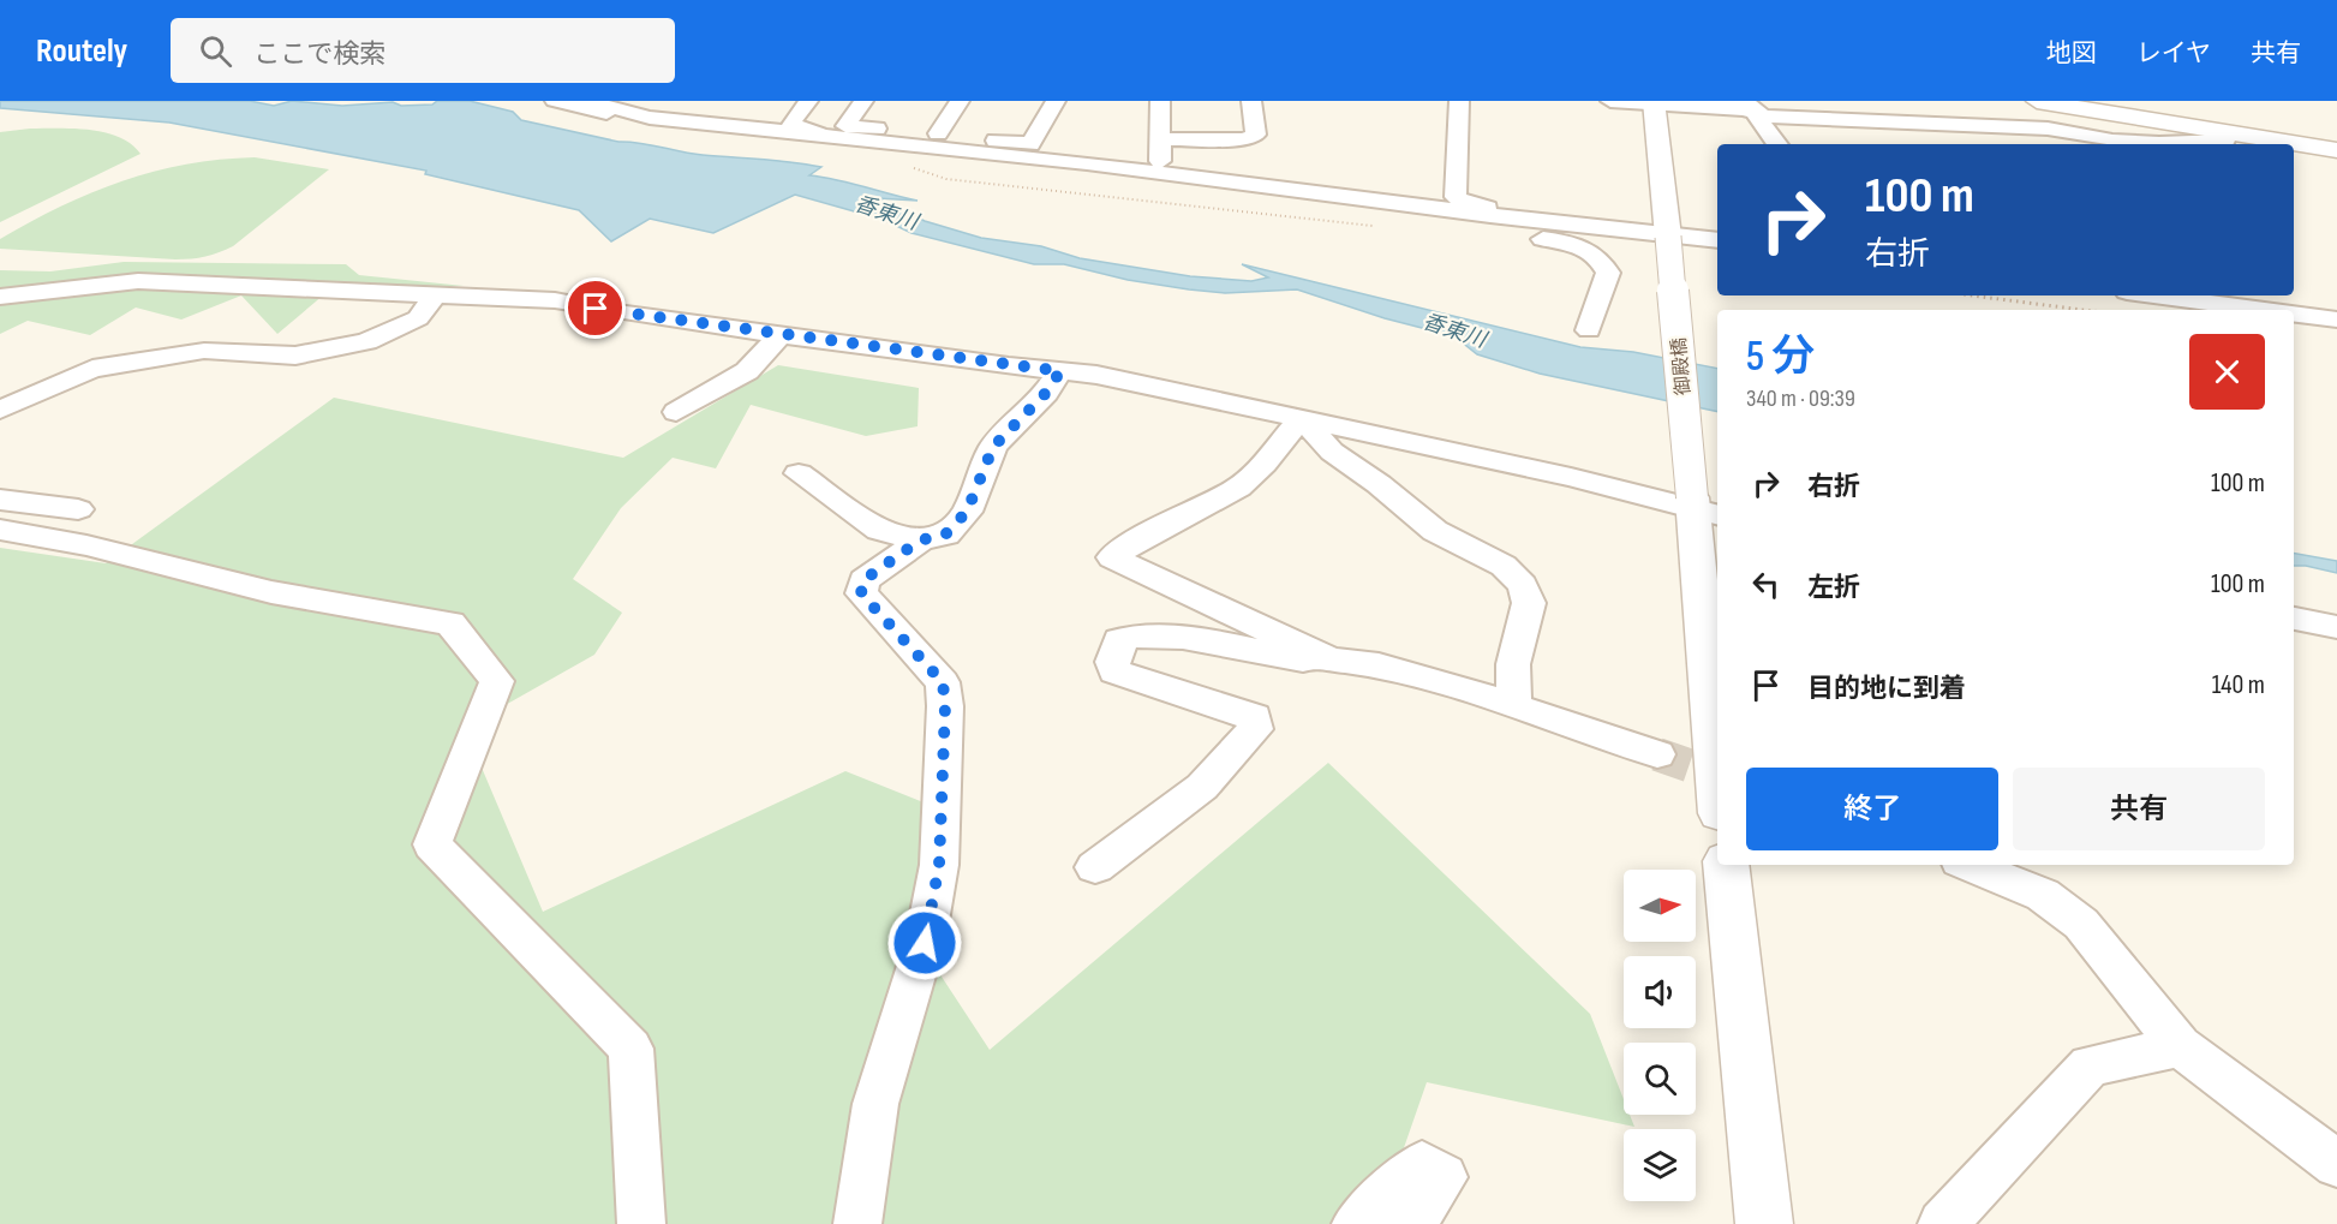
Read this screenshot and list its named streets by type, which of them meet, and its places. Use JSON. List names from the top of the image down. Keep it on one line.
{"streets":{"street":["御殿橋"]},"water":["香東川"],"north":"right","page":{"header":"Routely","search":"ここで検索","nav":["地図","レイヤ","共有"],"turn":["100 m","右折"],"heading":["5 分","340 m · 09:39"],"list":[{"name":"右折","value":"100 m"},{"name":"左折","value":"100 m"},{"name":"目的地に到着","value":"140 m"}],"buttons":["終了","共有"]}}
